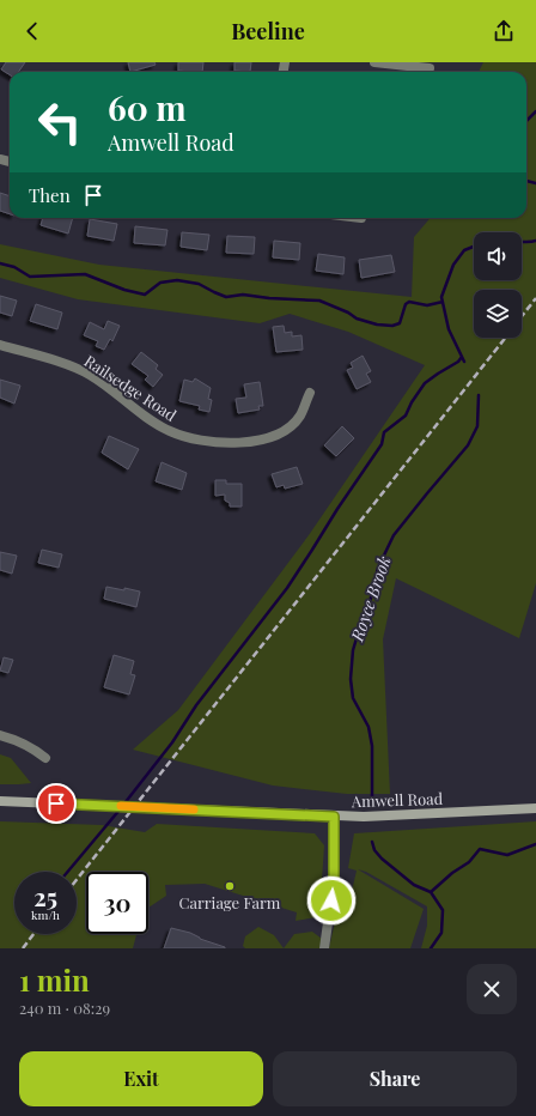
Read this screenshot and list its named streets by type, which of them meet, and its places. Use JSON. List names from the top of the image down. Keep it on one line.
{"streets":{"main road":["Amwell Road"],"street":["Railsedge Road"]},"water":["Royce Brook"],"places":["Carriage Farm"],"page":{"header":"Beeline","turn":["60 m","Amwell Road"],"then":"Then","speed":"25 km/h","limit":"30","heading":["1 min","240 m · 08:29"],"buttons":["Exit","Share"]}}
